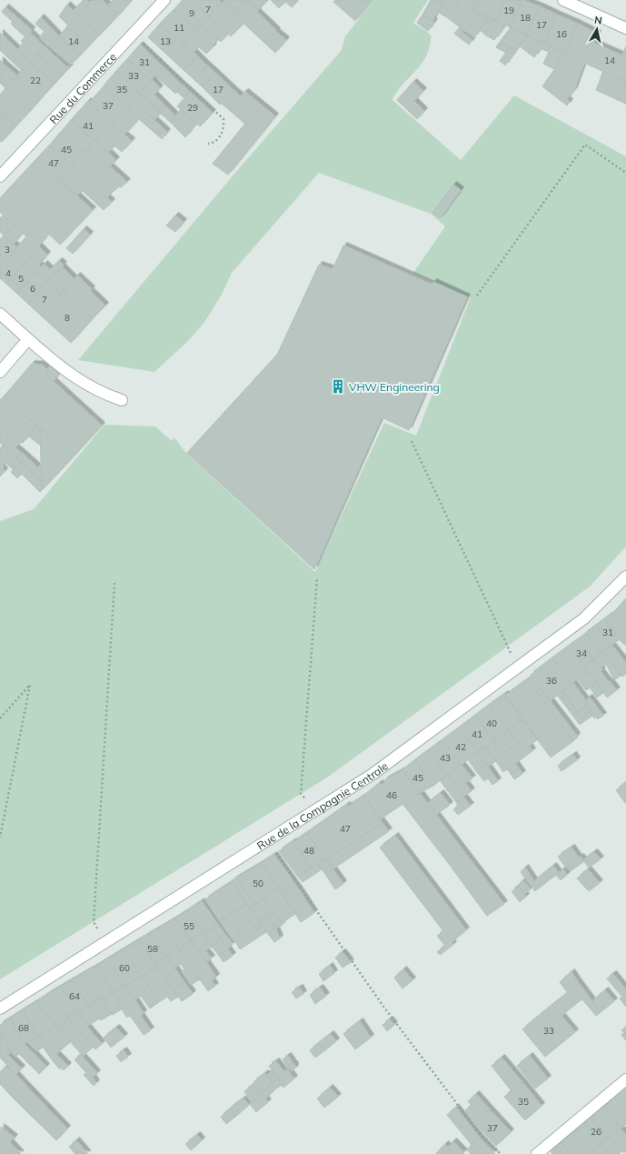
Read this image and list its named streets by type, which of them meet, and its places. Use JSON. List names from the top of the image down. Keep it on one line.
{"streets":{"street":["Rue du Commerce","Rue de la Compagnie Centrale"]},"places":{"building":["VHW Engineering"]},"house_numbers":["7","19","9","18","17","11","16","14","13","14","31","33","22","35","17","37","29","41","45","47","3","4","5","6","7","8","31","34","36","40","41","42","43","45","46","47","48","50","55","58","60","64","68","33","35","37","26"],"north":"top"}
